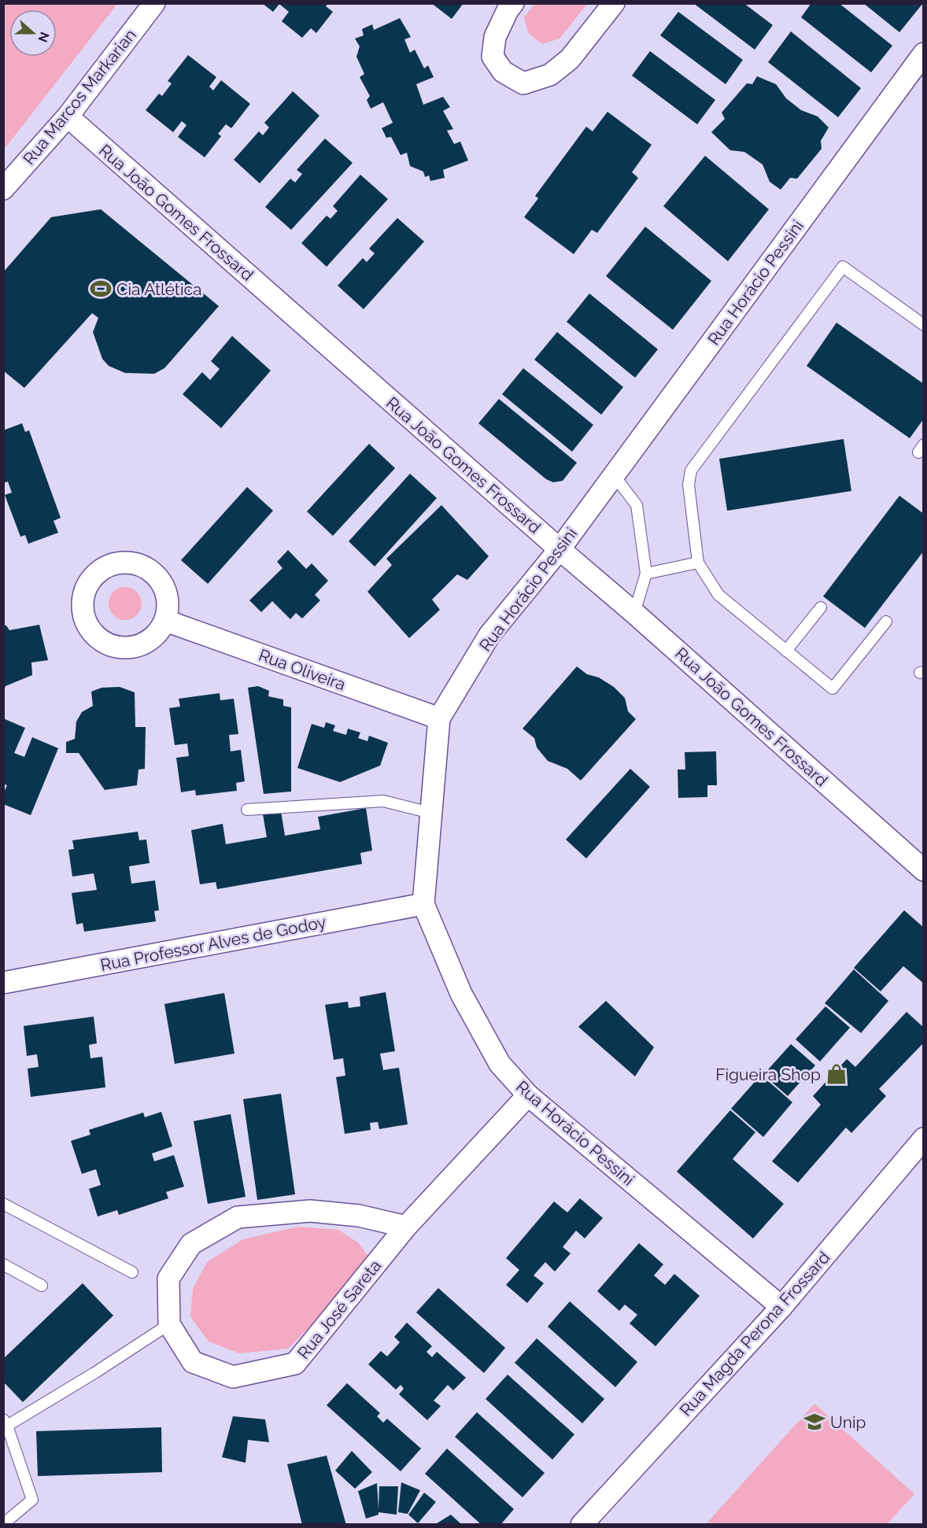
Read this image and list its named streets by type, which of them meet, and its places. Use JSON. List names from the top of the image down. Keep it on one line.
{"streets":{"street":["Rua Marcos Markarian","Rua João Gomes Frossard","Rua Horácio Pessini","Rua Oliveira","Rua Professor Alves de Godoy","Rua José Sareta","Rua Magda Perona Frossard"]},"crossings":[["Rua Marcos Markarian","Rua João Gomes Frossard"],["Rua João Gomes Frossard","Rua Horácio Pessini"],["Rua Horácio Pessini","Rua Oliveira"],["Rua Horácio Pessini","Rua Professor Alves de Godoy"],["Rua Horácio Pessini","Rua José Sareta"],["Rua Horácio Pessini","Rua Magda Perona Frossard"]],"places":{"sports":["Cia Atlética"],"shop":["Figueira Shop"],"school or university":["Unip"]},"north":"right"}
